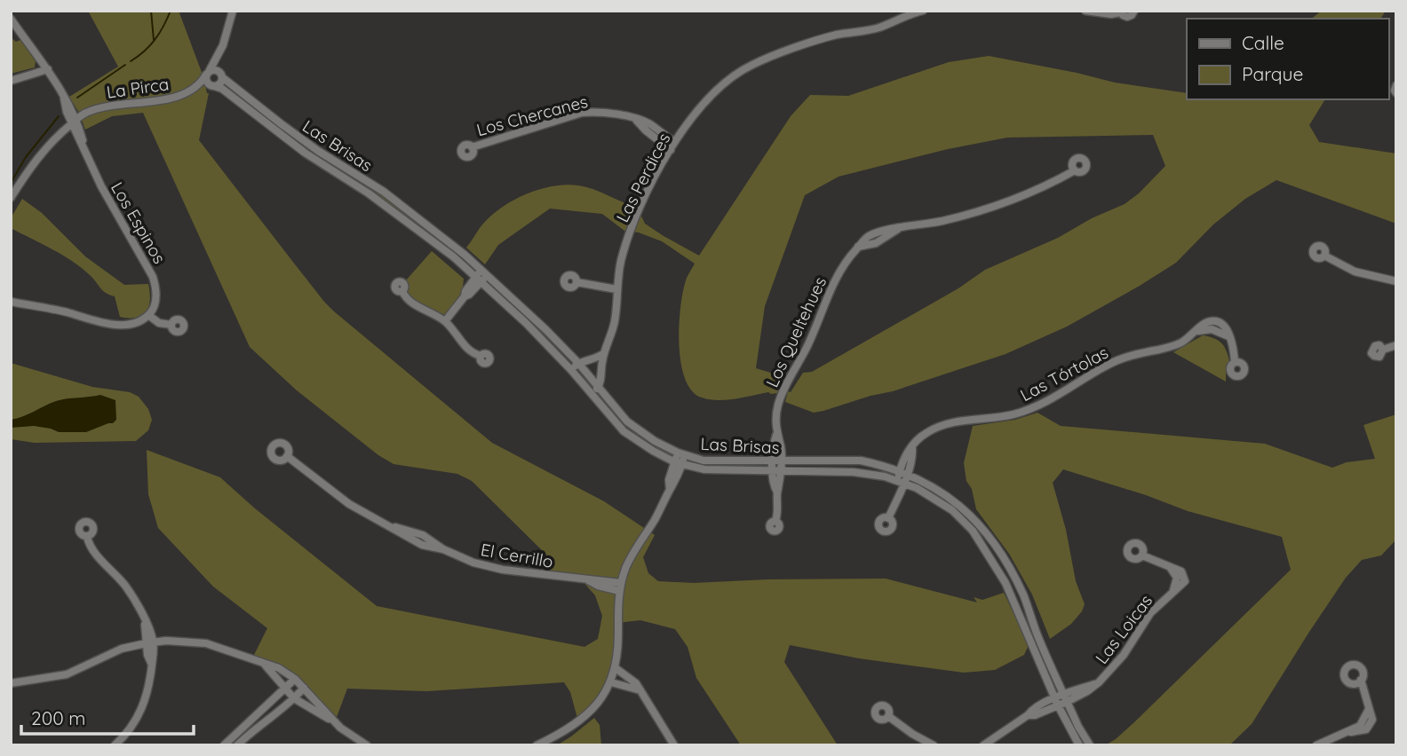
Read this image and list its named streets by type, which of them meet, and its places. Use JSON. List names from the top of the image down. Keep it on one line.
{"streets":{"street":["La Pirca","Los Chercanes","Las Brisas","Las Perdices","Los Espinos","Los Queltehues","Las Tórtolas","El Cerrillo","Las Loicas"]},"crossings":[["La Pirca","Las Brisas"],["La Pirca","Los Espinos"],["Los Chercanes","Las Perdices"],["Las Brisas","Las Perdices"],["Las Brisas","Los Queltehues"],["Las Brisas","Las Tórtolas"],["Las Brisas","Las Loicas"]],"legend":["Calle","Parque"],"scale_bar":"200 m"}
